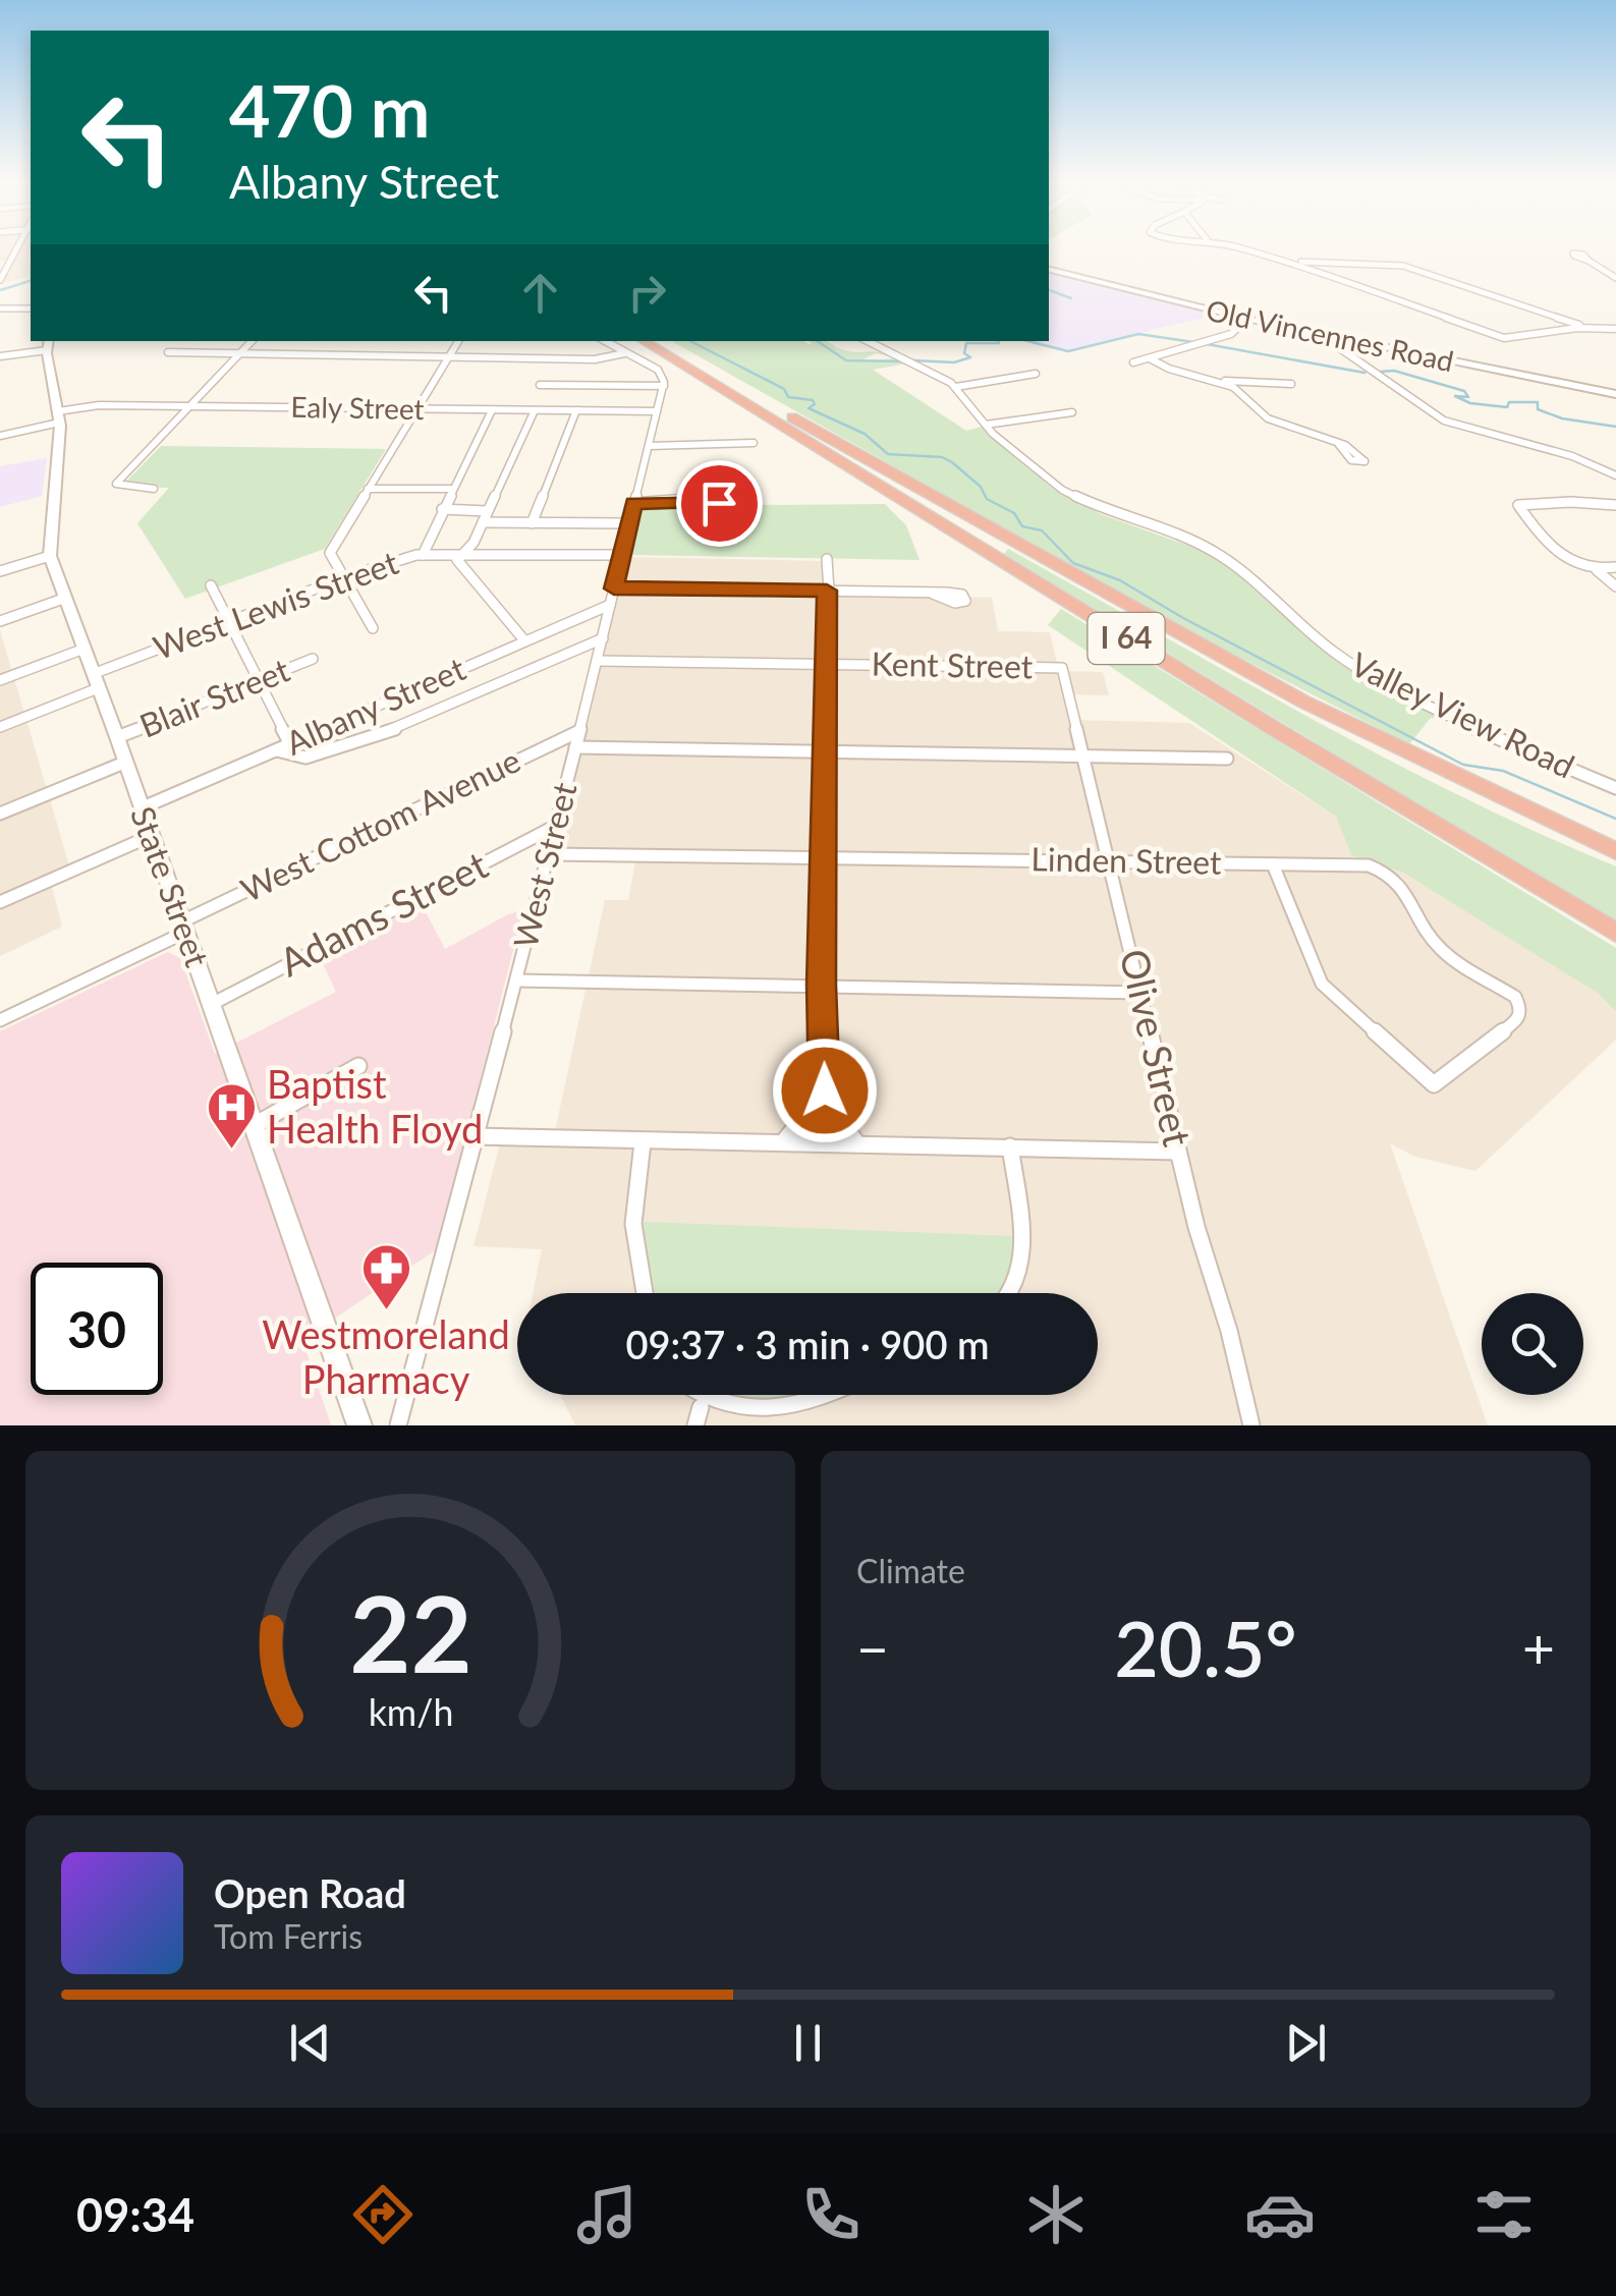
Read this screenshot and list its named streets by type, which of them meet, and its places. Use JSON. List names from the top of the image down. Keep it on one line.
{"streets":{"highway":["I 64"],"main road":["State Street"],"street":["Old Vincennes Road","Ealy Street","West Lewis Street","Kent Street","Blair Street","Albany Street","Valley View Road","West Cottom Avenue","Linden Street","West Street","Adams Street","Olive Street"]},"crossings":[["Ealy Street","West Street"],["Ealy Street","State Street"],["West Lewis Street","West Street"],["West Lewis Street","State Street"],["Kent Street","West Street"],["Kent Street","Olive Street"],["Blair Street","State Street"],["Albany Street","West Street"],["Albany Street","State Street"],["West Cottom Avenue","West Street"],["West Cottom Avenue","State Street"],["Linden Street","West Street"],["Linden Street","Olive Street"],["West Street","Adams Street"],["State Street","Adams Street"]],"places":{"hospital":["Baptist Health Floyd"],"pharmacy":["Westmoreland Pharmacy"]},"page":{"turn":["470 m","Albany Street"],"limit":"30","trip":"09:37 · 3 min · 900 m","tile":"Climate","heat":["−","20.5°","+"],"song":["Open Road","Tom Ferris"],"tabs":"09:34","gauge":["22","km/h"]}}
